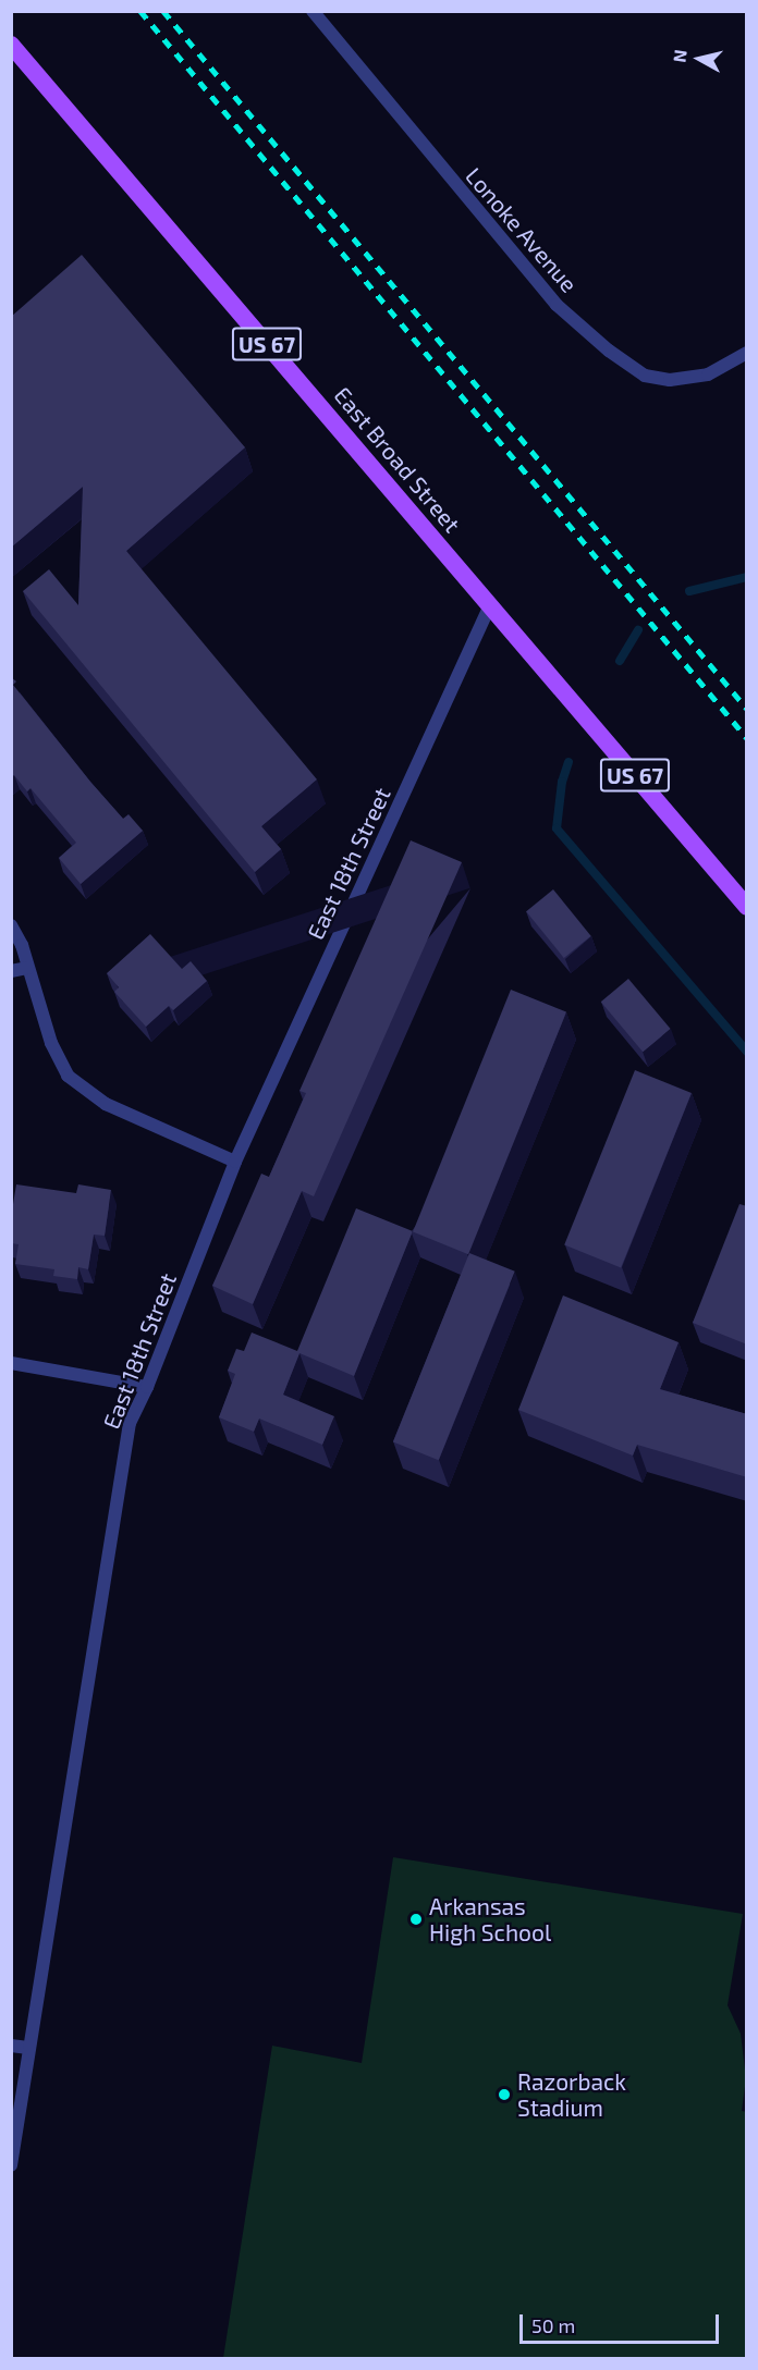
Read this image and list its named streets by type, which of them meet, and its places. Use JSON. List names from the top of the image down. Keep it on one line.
{"streets":{"main road":["US 67","East Broad Street"],"street":["Lonoke Avenue","East 18th Street"]},"crossings":[["East Broad Street","East 18th Street"]],"places":["Arkansas High School","Razorback Stadium"],"scale_bar":"50 m","north":"left"}
